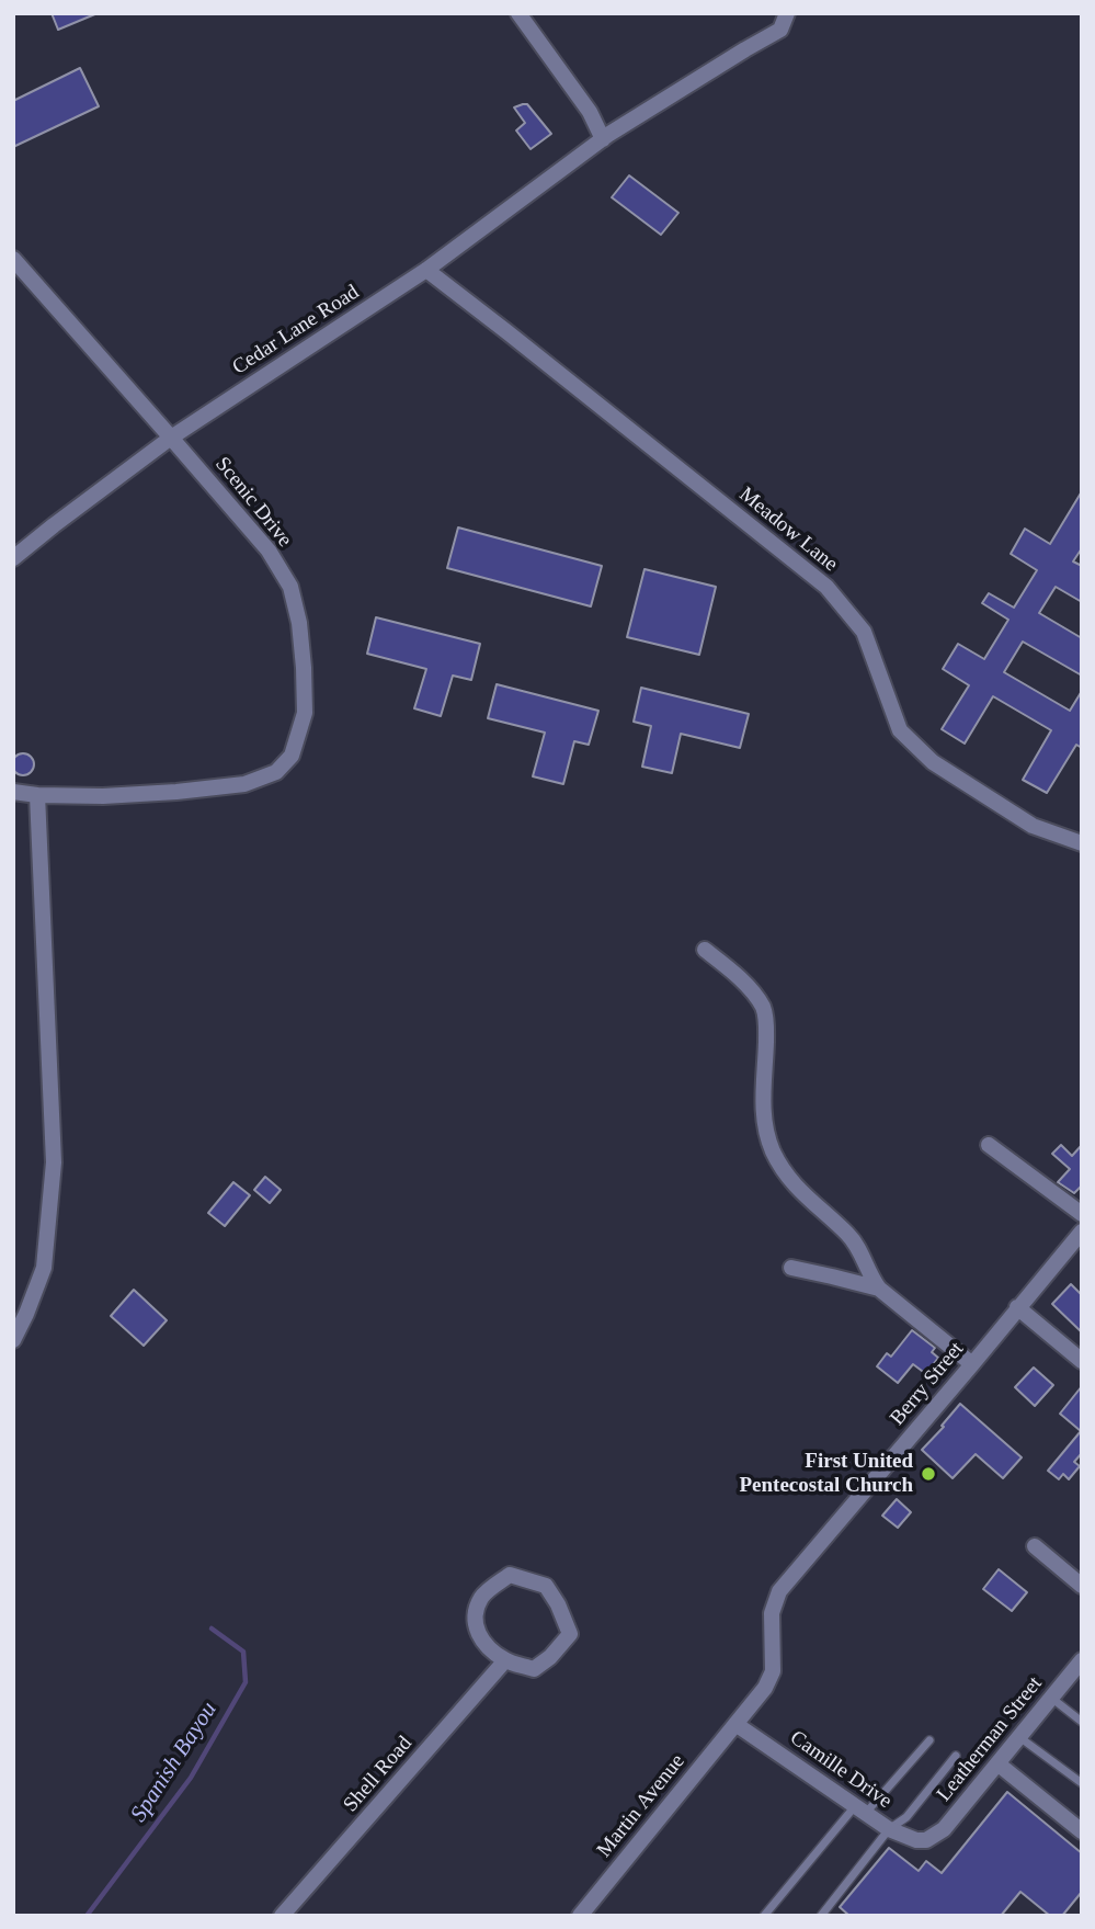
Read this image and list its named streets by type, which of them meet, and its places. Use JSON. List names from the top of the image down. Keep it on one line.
{"streets":{"street":["Cedar Lane Road","Scenic Drive","Meadow Lane","Berry Street","Leatherman Street","Camille Drive","Shell Road","Martin Avenue"]},"crossings":[["Cedar Lane Road","Scenic Drive"],["Cedar Lane Road","Meadow Lane"],["Berry Street","Camille Drive"],["Berry Street","Martin Avenue"],["Leatherman Street","Camille Drive"],["Camille Drive","Martin Avenue"]],"water":["Spanish Bayou"],"places":["First United Pentecostal Church"]}
